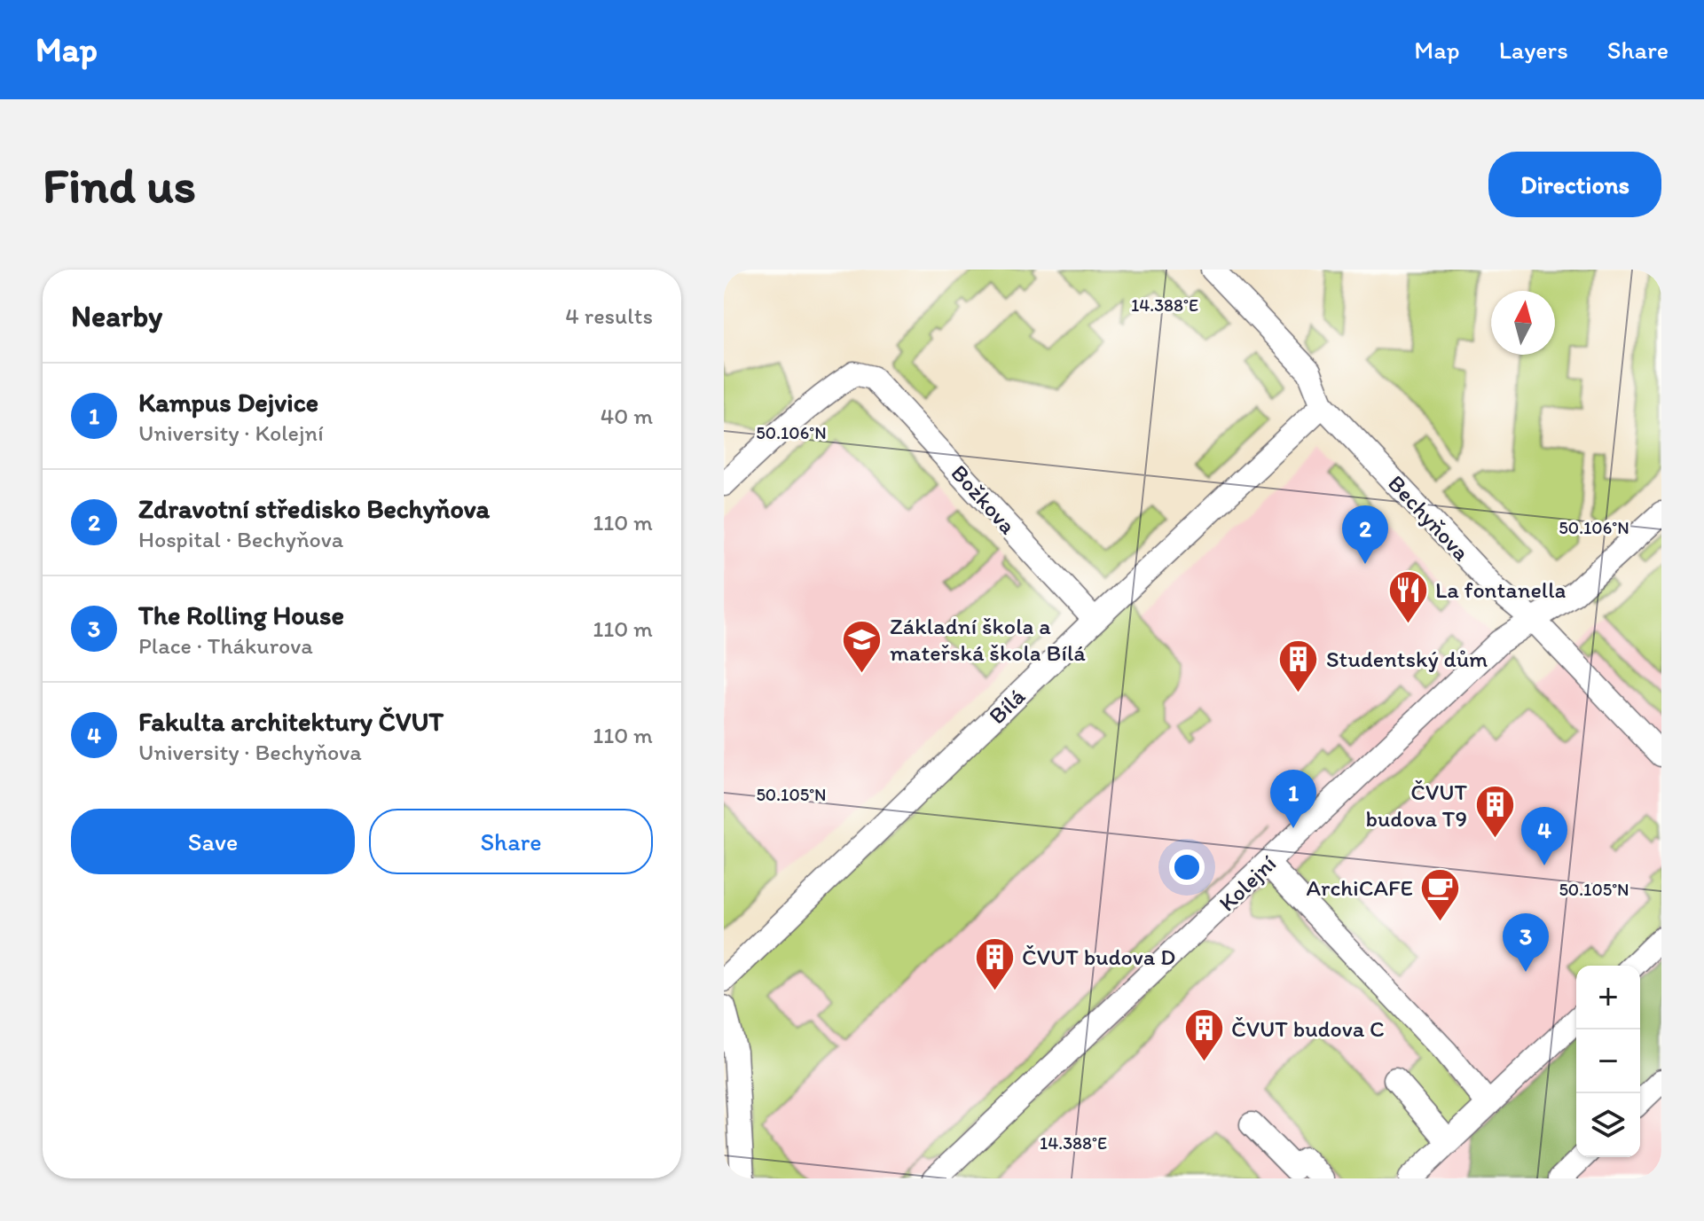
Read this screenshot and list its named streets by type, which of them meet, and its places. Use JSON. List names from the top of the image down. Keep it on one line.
{"streets":{"street":["Božkova","Bechyňova","Bílá","Kolejní"]},"crossings":[["Božkova","Bílá"],["Bechyňova","Bílá"],["Bechyňova","Kolejní"]],"places":{"restaurant":["La fontanella"],"school or university":["Základní škola a mateřská škola Bílá"],"building":["Studentský dům","ČVUT budova T9","ČVUT budova D","ČVUT budova C"],"cafe":["ArchiCAFE"]},"north":"top","page":{"header":"Map","nav":["Map","Layers","Share"],"buttons":["Directions",["Save","Share"]],"title":"Find us","heading":["Nearby","4 results"],"list":[{"mark":"1","name":"Kampus Dejvice","note":"University · Kolejní","value":"40 m"},{"mark":"2","name":"Zdravotní středisko Bechyňova","note":"Hospital · Bechyňova","value":"110 m"},{"mark":"3","name":"The Rolling House","note":"Place · Thákurova","value":"110 m"},{"mark":"4","name":"Fakulta architektury ČVUT","note":"University · Bechyňova","value":"110 m"}],"pins":["2","1","4","3"],"map_buttons":["+","−"]},"coordinates":["14.388°E","50.106°N","50.105°N"]}
